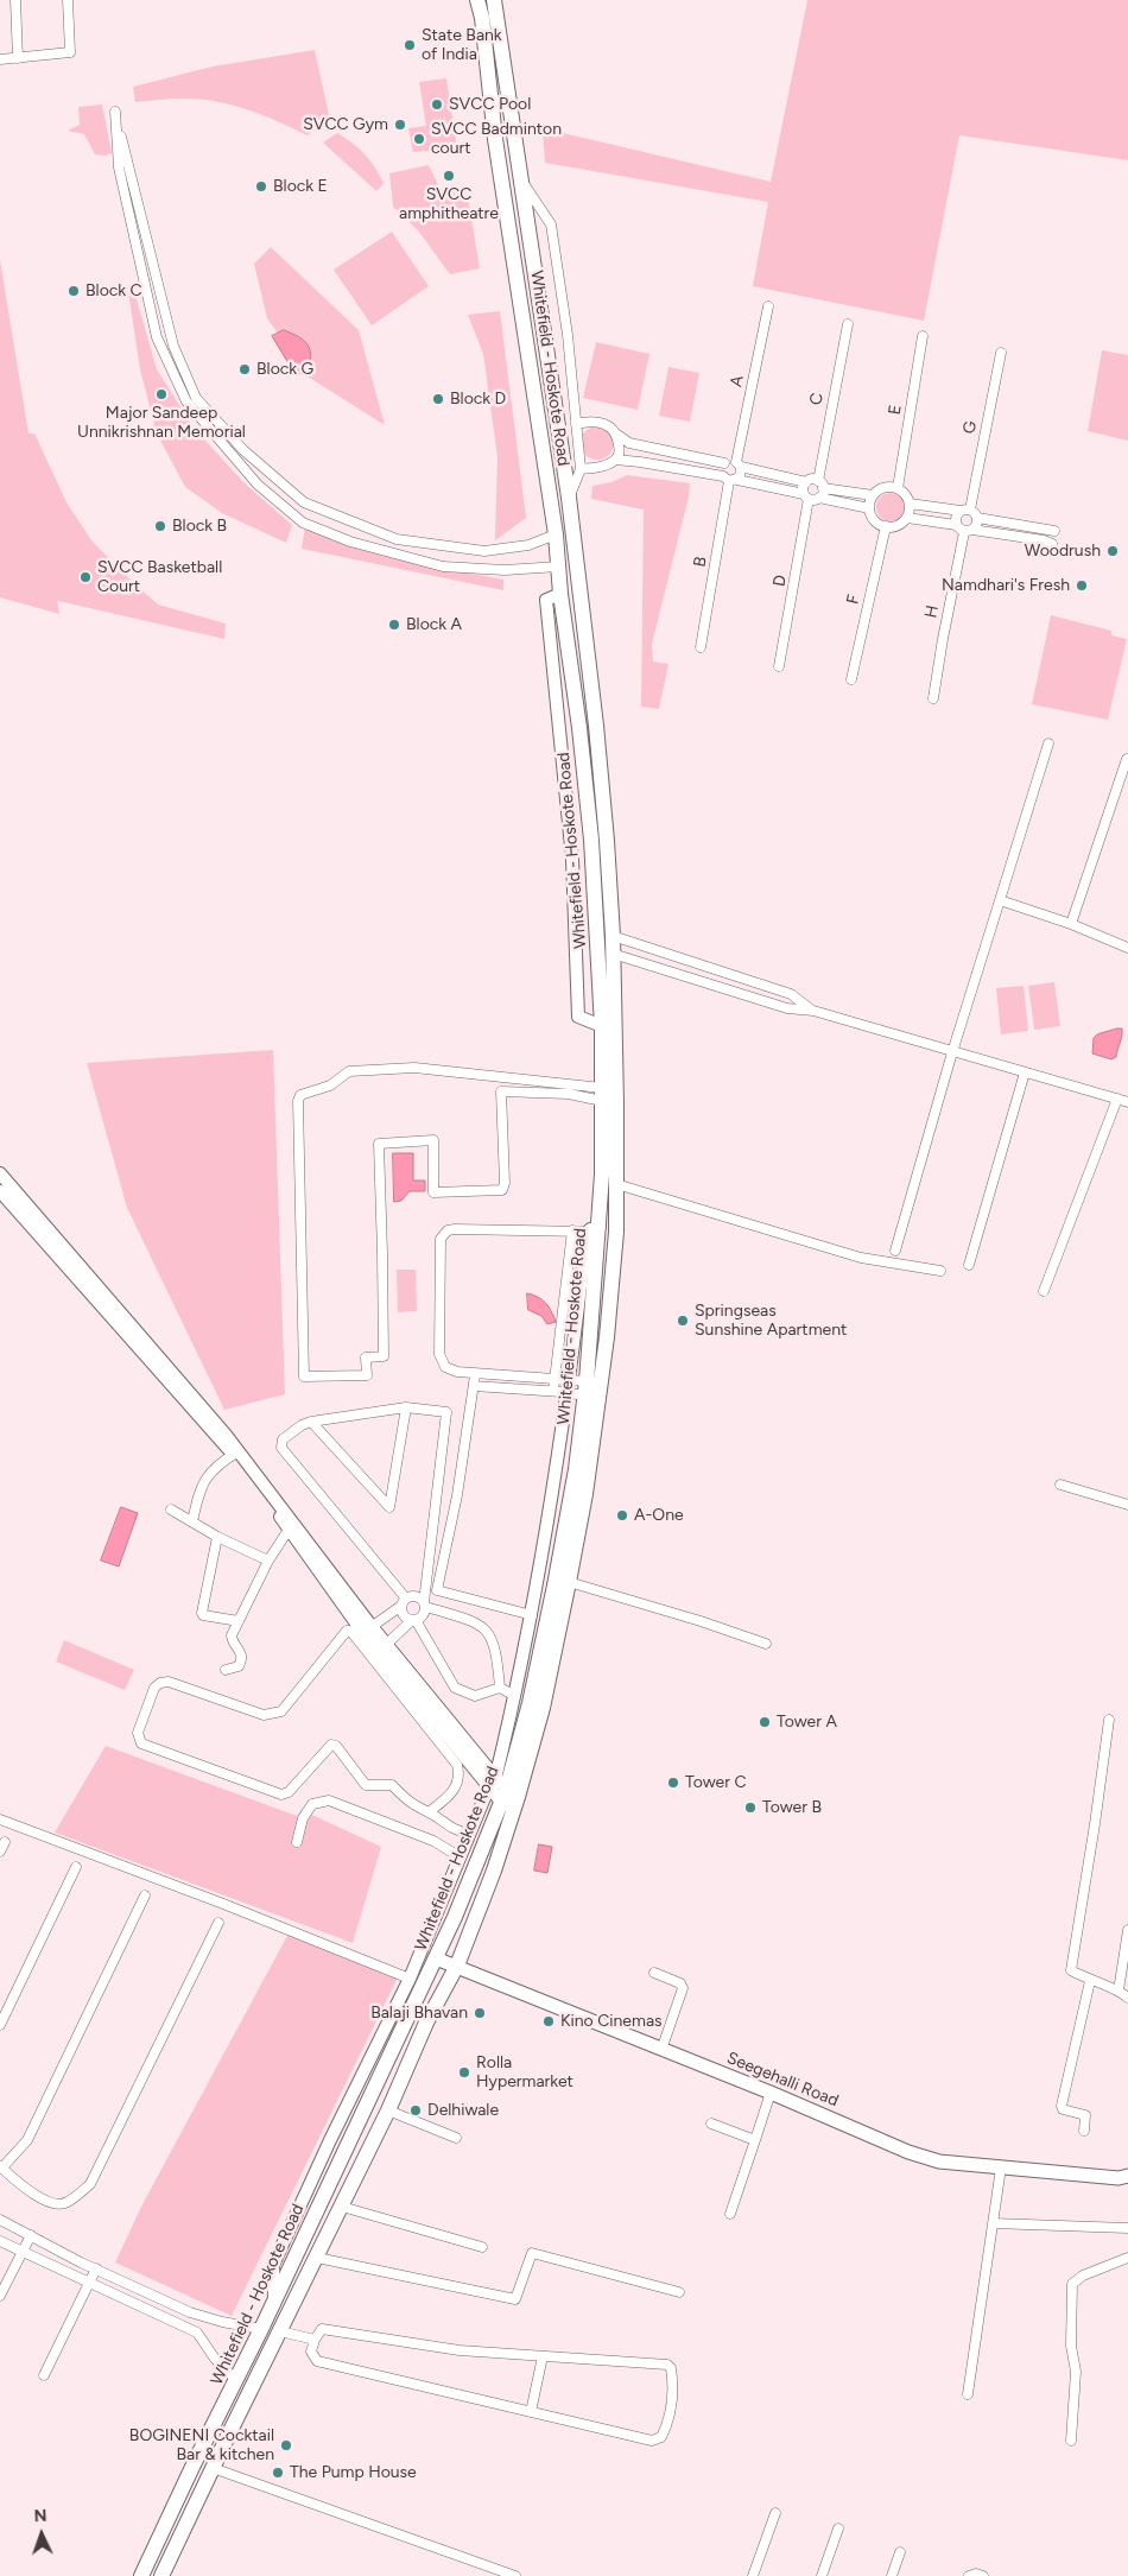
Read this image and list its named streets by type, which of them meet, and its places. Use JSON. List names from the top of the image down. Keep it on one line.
{"streets":{"main road":["Whitefield - Hoskote Road","Seegehalli Road"],"street":["A","C","E","G","B","D","F","H"]},"crossings":[["Whitefield - Hoskote Road","Seegehalli Road"],["A","B"],["C","D"],["E","F"],["G","H"]],"places":["State Bank of India","SVCC Pool","SVCC Gym","SVCC Badminton court","SVCC amphitheatre","Block E","Block C","Block G","Major Sandeep Unnikrishnan Memorial","Block D","Block B","Woodrush","SVCC Basketball Court","Namdhari's Fresh","Block A","Springseas Sunshine Apartment","A-One","Tower A","Tower C","Tower B","Balaji Bhavan","Kino Cinemas","Rolla Hypermarket","Delhiwale","BOGINENI Cocktail Bar & kitchen","The Pump House"],"north":"top"}
